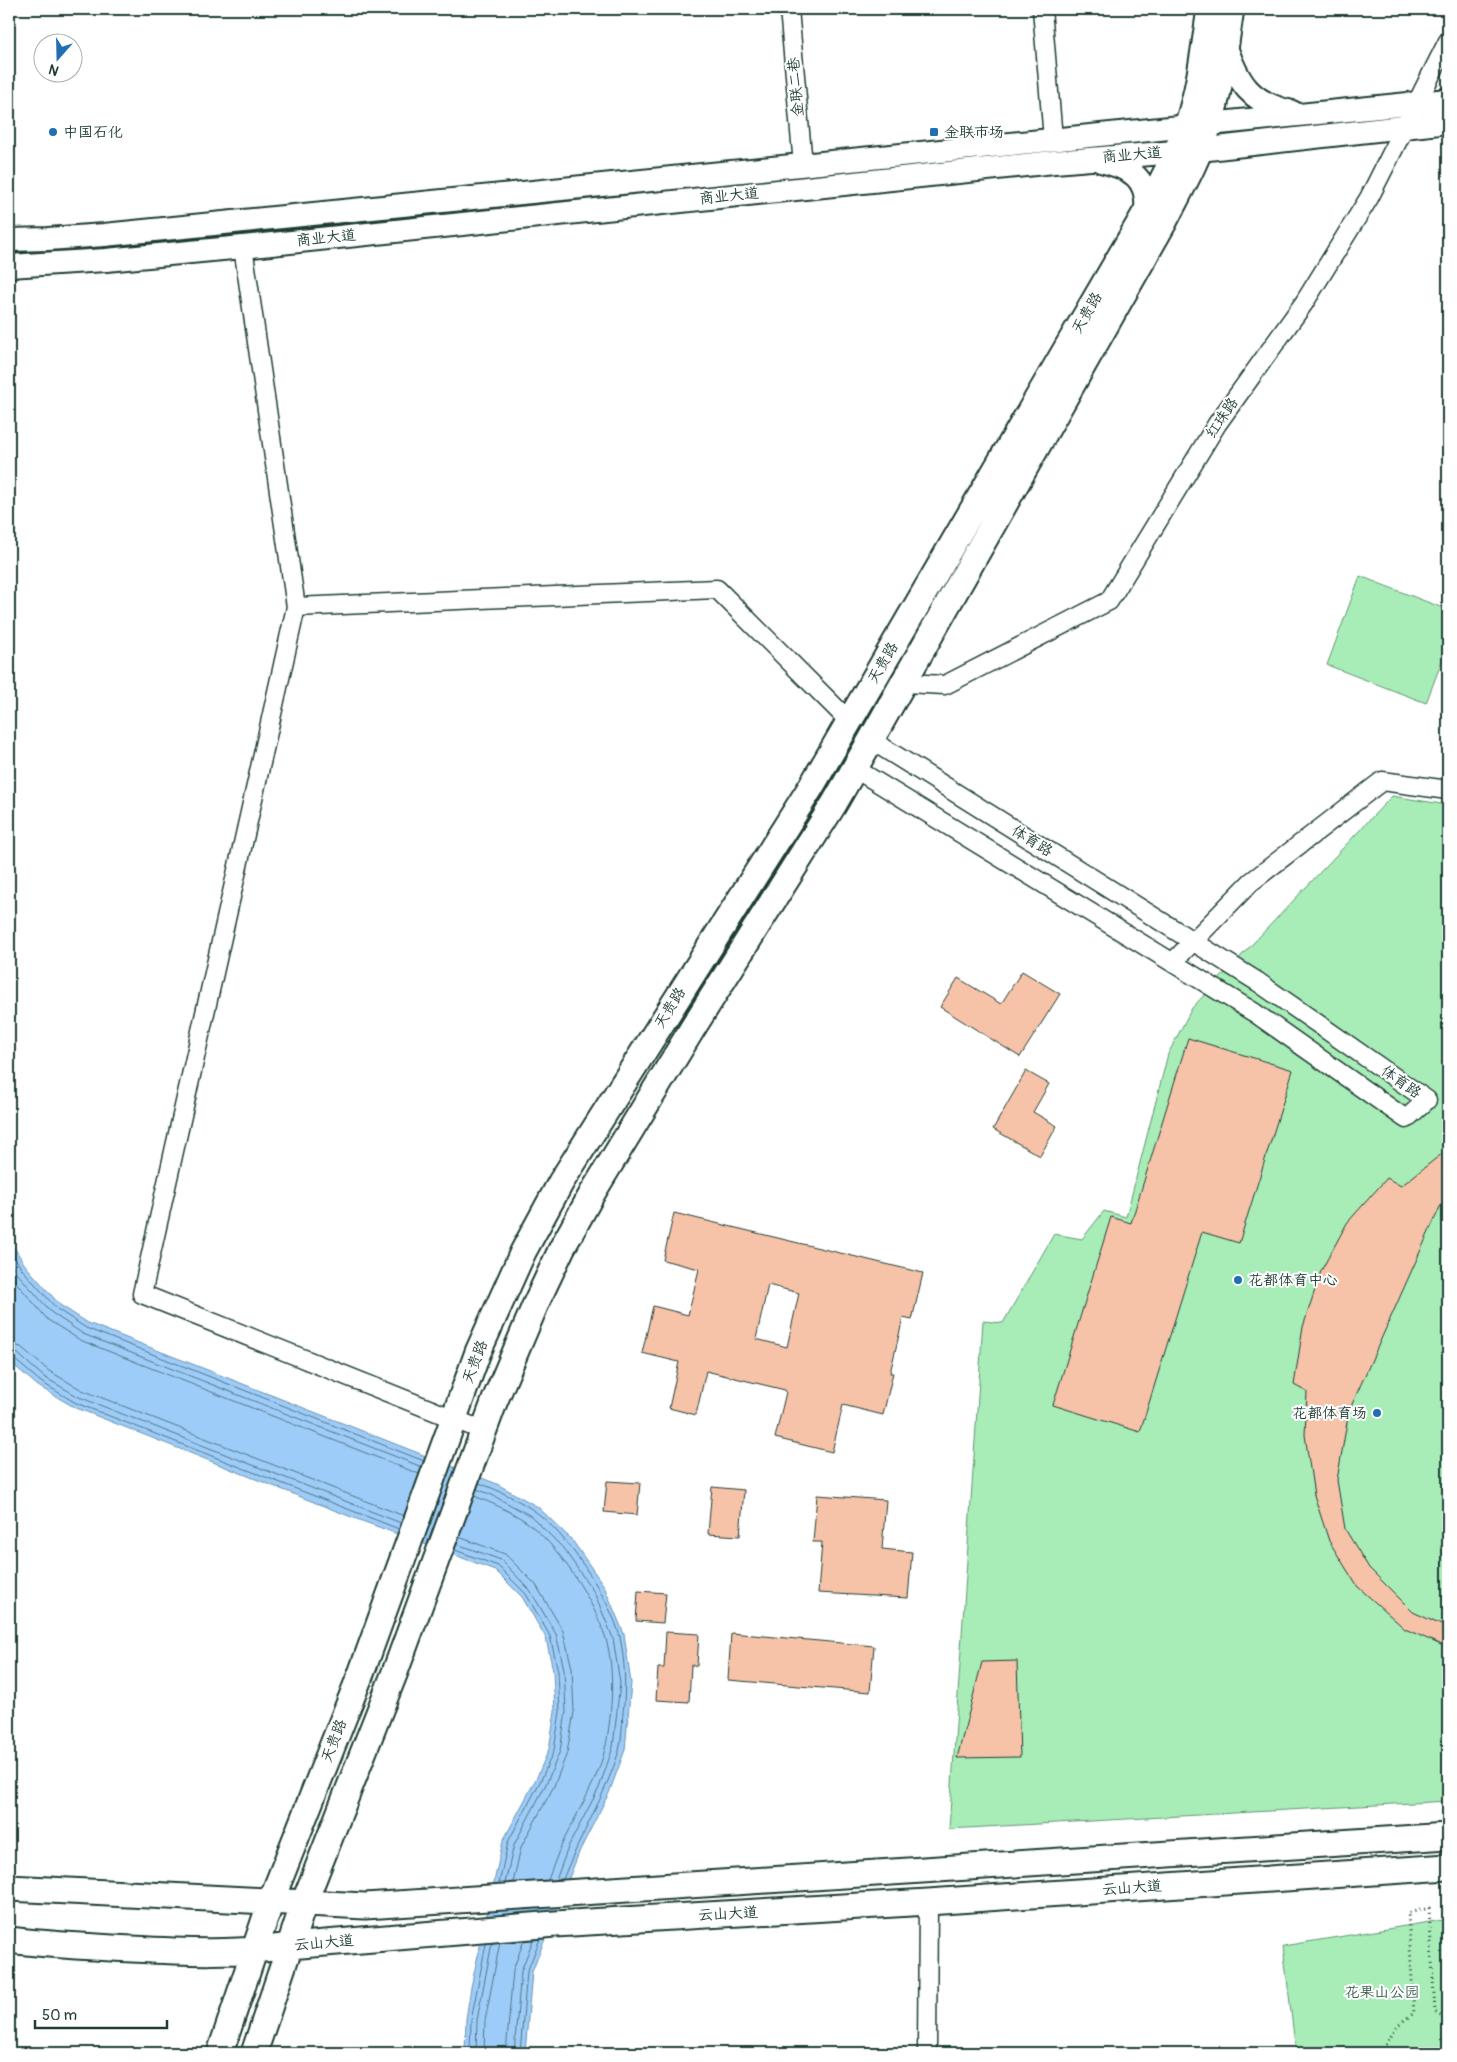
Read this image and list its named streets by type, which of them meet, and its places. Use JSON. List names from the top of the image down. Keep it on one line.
{"streets":{"main road":["天贵路","云山大道"],"street":["金联二巷","商业大道","红珠路","体育路"]},"crossings":[["金联二巷","商业大道"],["商业大道","天贵路"],["商业大道","红珠路"],["天贵路","红珠路"],["天贵路","体育路"],["天贵路","云山大道"]],"parks":["花果山公园"],"places":{"other":["中国石化","花都体育中心","花都体育场"],"transit":["金联市场"]},"scale_bar":"50 m","north":"bottom"}
